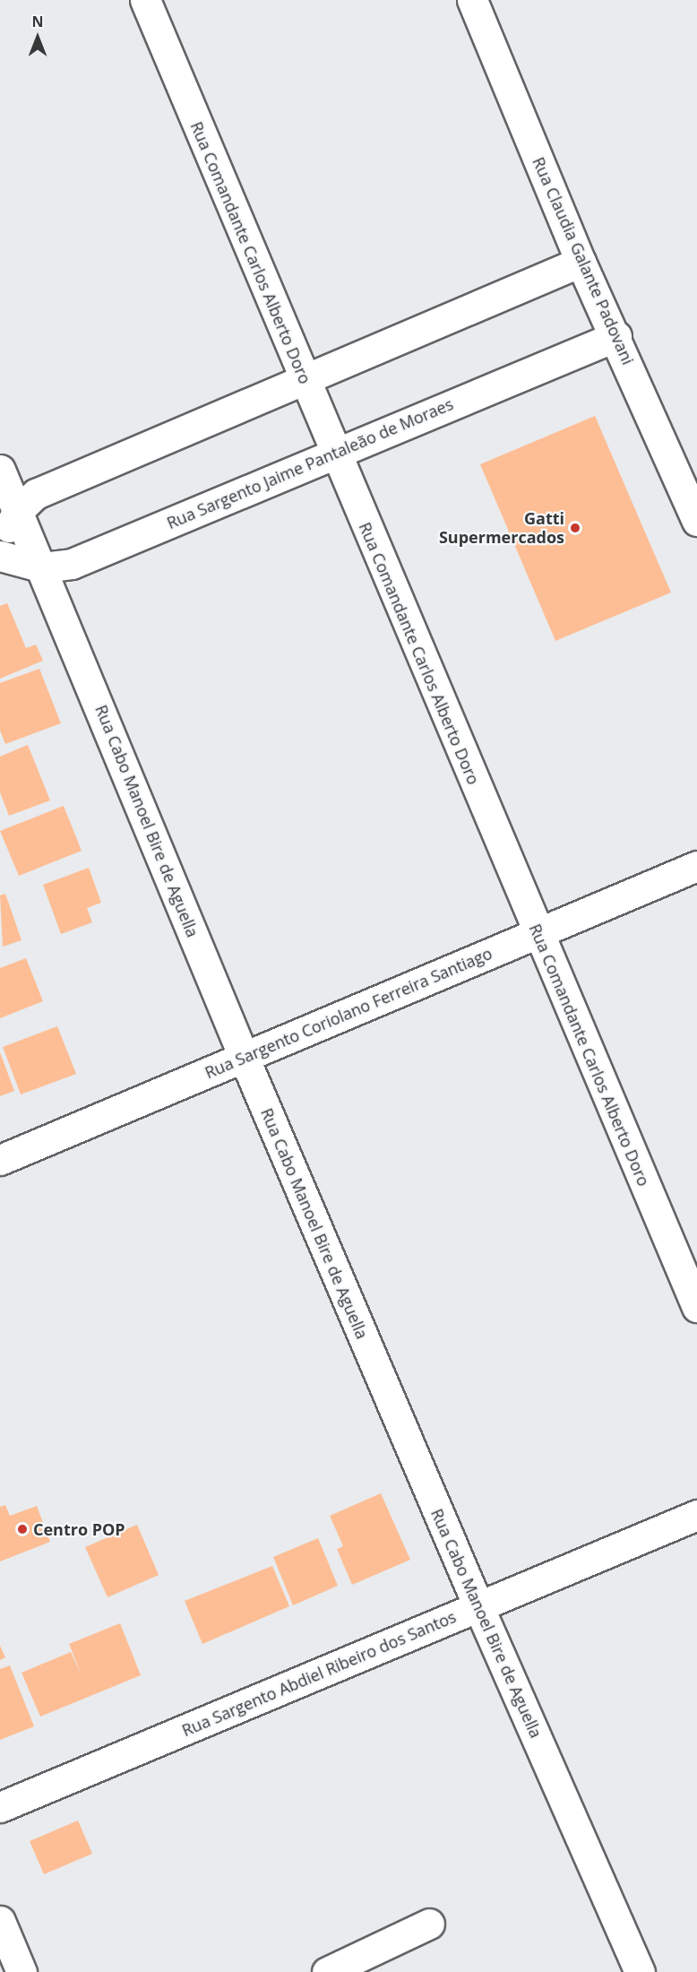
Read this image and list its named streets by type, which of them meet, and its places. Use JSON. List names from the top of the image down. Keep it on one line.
{"streets":{"street":["Rua Comandante Carlos Alberto Doro","Rua Claudia Galante Padovani","Rua Sargento Jaime Pantaleão de Moraes","Rua Cabo Manoel Bire de Aguella","Rua Sargento Coriolano Ferreira Santiago","Rua Sargento Abdiel Ribeiro dos Santos"]},"crossings":[["Rua Comandante Carlos Alberto Doro","Rua Sargento Jaime Pantaleão de Moraes"],["Rua Comandante Carlos Alberto Doro","Rua Sargento Coriolano Ferreira Santiago"],["Rua Claudia Galante Padovani","Rua Sargento Jaime Pantaleão de Moraes"],["Rua Sargento Jaime Pantaleão de Moraes","Rua Cabo Manoel Bire de Aguella"],["Rua Cabo Manoel Bire de Aguella","Rua Sargento Coriolano Ferreira Santiago"],["Rua Cabo Manoel Bire de Aguella","Rua Sargento Abdiel Ribeiro dos Santos"]],"places":["Gatti Supermercados","Centro POP"],"north":"top"}
